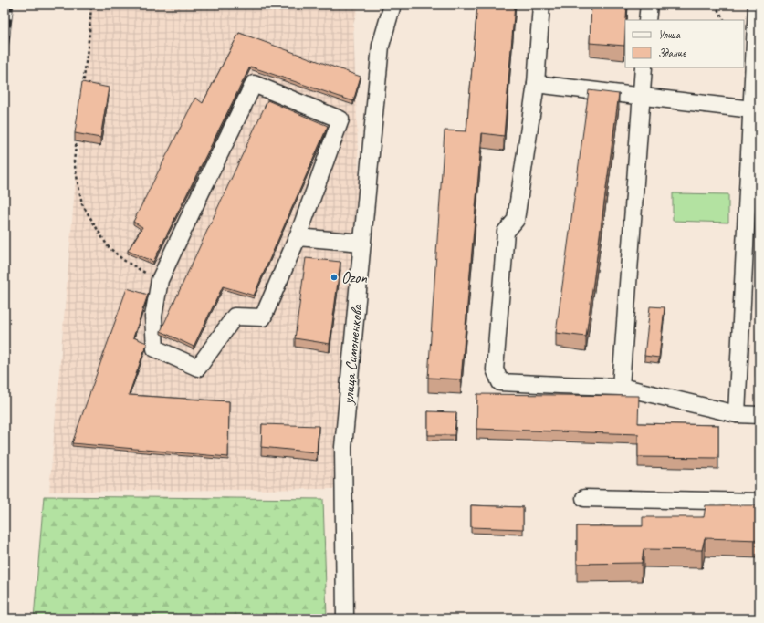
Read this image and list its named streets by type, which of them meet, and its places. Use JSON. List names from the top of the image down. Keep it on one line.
{"streets":{"street":["улица Симоненкова"]},"places":["Ozon"],"legend":["Улица","Здание"]}
